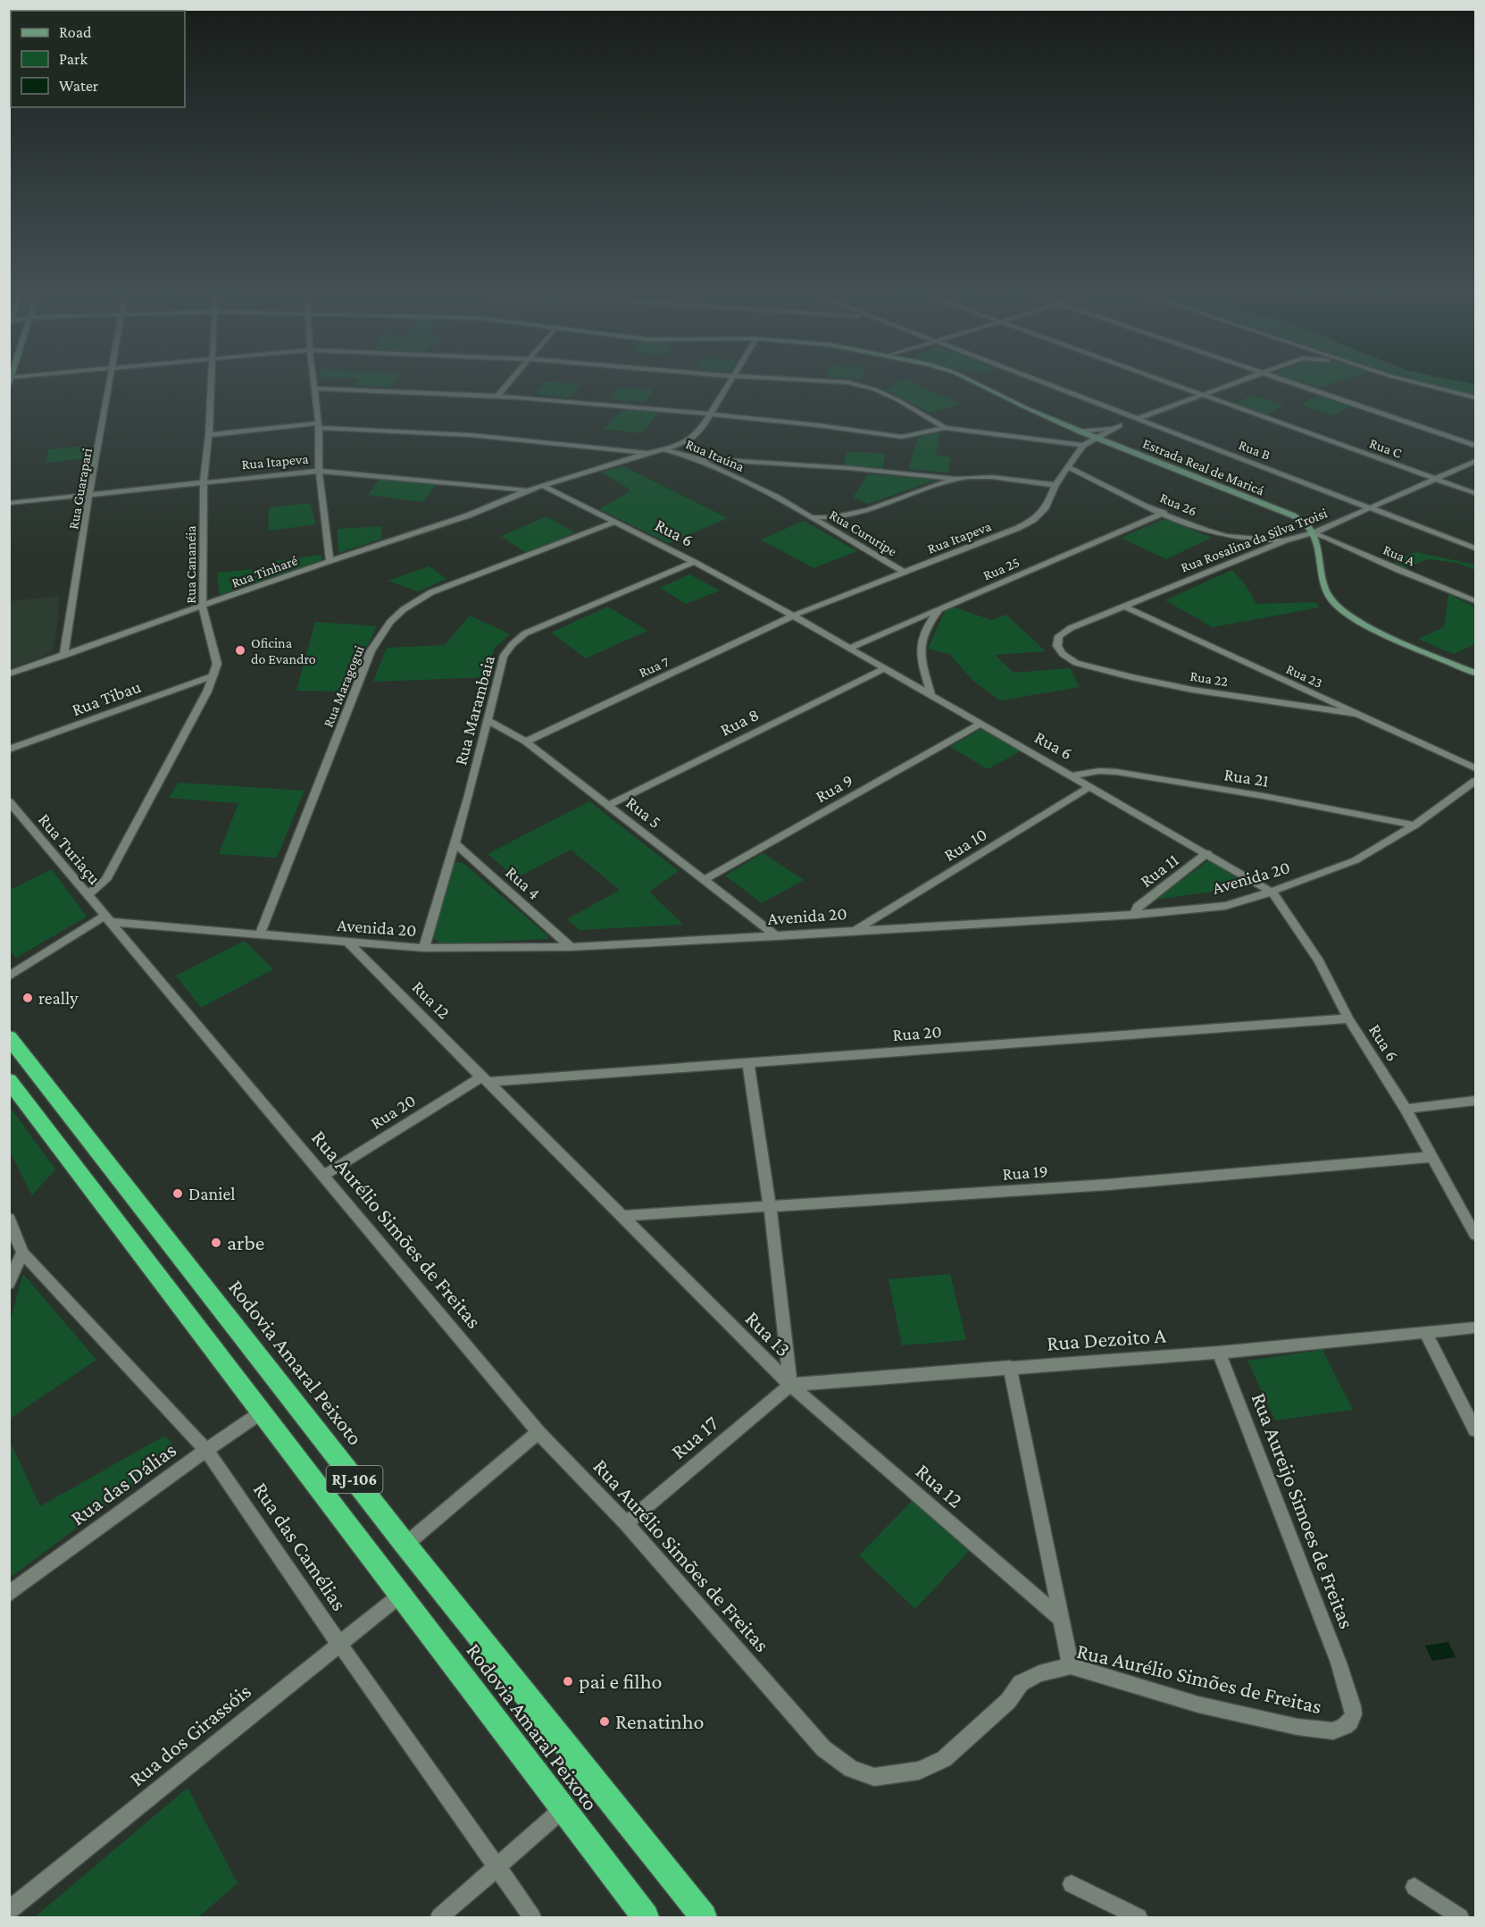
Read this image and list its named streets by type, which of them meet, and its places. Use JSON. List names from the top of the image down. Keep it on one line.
{"streets":{"highway":["Rodovia Amaral Peixoto","RJ-106"],"main road":["Estrada Real de Maricá"],"street":["Rua C","Rua B","Rua Itaúna","Rua Itapeva","Rua Guarapari","Rua 26","Rua 6","Rua Cururipe","Rua Rosalina da Silva Troisi","Rua A","Rua Cananéia","Rua 25","Rua Tinharé","Rua 7","Rua 23","Rua 22","Rua Maragogui","Rua Tibau","Rua Marambaia","Rua 8","Rua 21","Rua 9","Rua 5","Rua 10","Rua Turiaçu","Rua 11","Avenida 20","Rua 4","Rua 12","Rua 20","Rua 19","Rua Aurélio Simões de Freitas","Rua 13","Rua Dezoito A","Rua 17","Rua das Dálias","Rua Aureijo Simoes de Freitas","Rua das Camélias","Rua dos Girassóis"]},"crossings":[["Rua C","Rua Rosalina da Silva Troisi"],["Rua B","Rua Rosalina da Silva Troisi"],["Rua Itaúna","Rua Itapeva"],["Rua Itaúna","Rua Cururipe"],["Rua Itaúna","Rua Cananéia"],["Rua Itapeva","Rua Guarapari"],["Rua Itapeva","Rua 26"],["Rua Itapeva","Rua 6"],["Rua Itapeva","Rua Cururipe"],["Rua Itapeva","Rua Cananéia"],["Rua Itapeva","Rua Tinharé"],["Rua Itapeva","Rua 7"],["Estrada Real de Maricá","Rua Rosalina da Silva Troisi"],["Estrada Real de Maricá","Rua A"],["Rua Guarapari","Rua Tinharé"],["Rua 26","Rua Rosalina da Silva Troisi"],["Rua 26","Rua 25"],["Rua 6","Rua 25"],["Rua 6","Rua 7"],["Rua 6","Rua Maragogui"],["Rua 6","Rua Marambaia"],["Rua 6","Rua 8"],["Rua 6","Rua 21"],["Rua 6","Rua 9"],["Rua 6","Rua 10"],["Rua 6","Rua 11"],["Rua 6","Avenida 20"],["Rua 6","Rua 20"],["Rua 6","Rua 19"],["Rua Rosalina da Silva Troisi","Rua A"],["Rua Rosalina da Silva Troisi","Rua 23"],["Rua Rosalina da Silva Troisi","Rua 22"],["Rua Cananéia","Rua Tinharé"],["Rua Cananéia","Rua Tibau"],["Rua Cananéia","Rua Turiaçu"],["Rua 7","Rua 5"],["Rua 23","Rua 22"],["Rua Maragogui","Avenida 20"],["Rua Marambaia","Rua 5"],["Rua Marambaia","Avenida 20"],["Rua Marambaia","Rua 4"],["Rua 8","Rua 5"],["Rua 21","Avenida 20"],["Rua 9","Rua 5"],["Rua 5","Avenida 20"],["Rua 10","Avenida 20"],["Rua Turiaçu","Avenida 20"],["Rua Turiaçu","Rua Aurélio Simões de Freitas"],["Rua 11","Avenida 20"],["Avenida 20","Rua 4"],["Avenida 20","Rua 12"],["Avenida 20","Rua Aurélio Simões de Freitas"],["Rua 12","Rua 20"],["Rua 12","Rua 13"],["Rua 12","Rua Dezoito A"],["Rua 12","Rua 17"],["Rua 20","Rua Aurélio Simões de Freitas"],["Rua 20","Rua 13"],["Rua 19","Rua 13"],["Rua Aurélio Simões de Freitas","Rua 17"],["Rua Aurélio Simões de Freitas","Rua Aureijo Simoes de Freitas"],["Rua 13","Rua Dezoito A"],["Rua 13","Rua 17"],["Rua Dezoito A","Rua 17"],["Rua Dezoito A","Rua Aureijo Simoes de Freitas"],["Rodovia Amaral Peixoto","Rua das Dálias"],["Rodovia Amaral Peixoto","Rua dos Girassóis"],["Rua das Dálias","Rua das Camélias"],["Rua das Camélias","Rua dos Girassóis"]],"places":["Oficina do Evandro","really","Daniel","arbe","pai e filho","Renatinho"],"legend":["Road","Park","Water"]}
